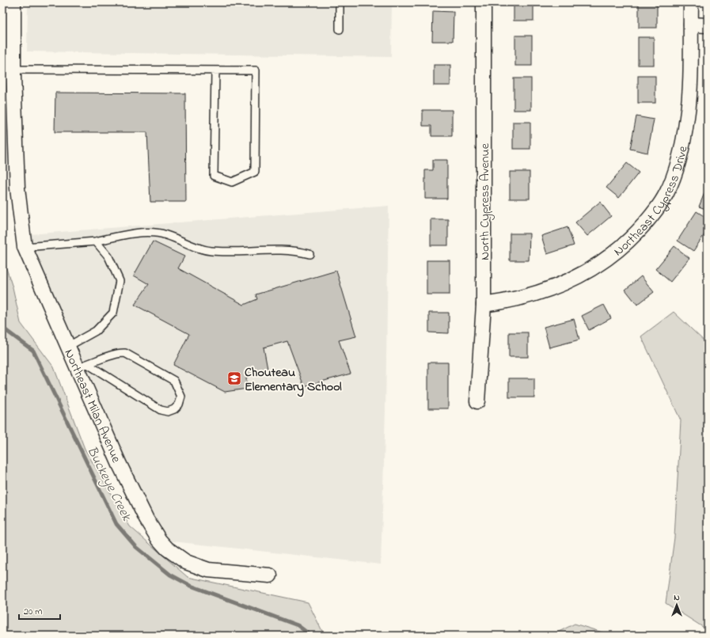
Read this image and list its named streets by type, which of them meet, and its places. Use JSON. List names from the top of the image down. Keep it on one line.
{"streets":{"street":["Northeast Cypress Drive","North Cypress Avenue","Northeast Milan Avenue"]},"crossings":[["Northeast Cypress Drive","North Cypress Avenue"]],"water":["Buckeye Creek"],"places":{"school or university":["Chouteau Elementary School"]},"scale_bar":"20 m","north":"top"}
